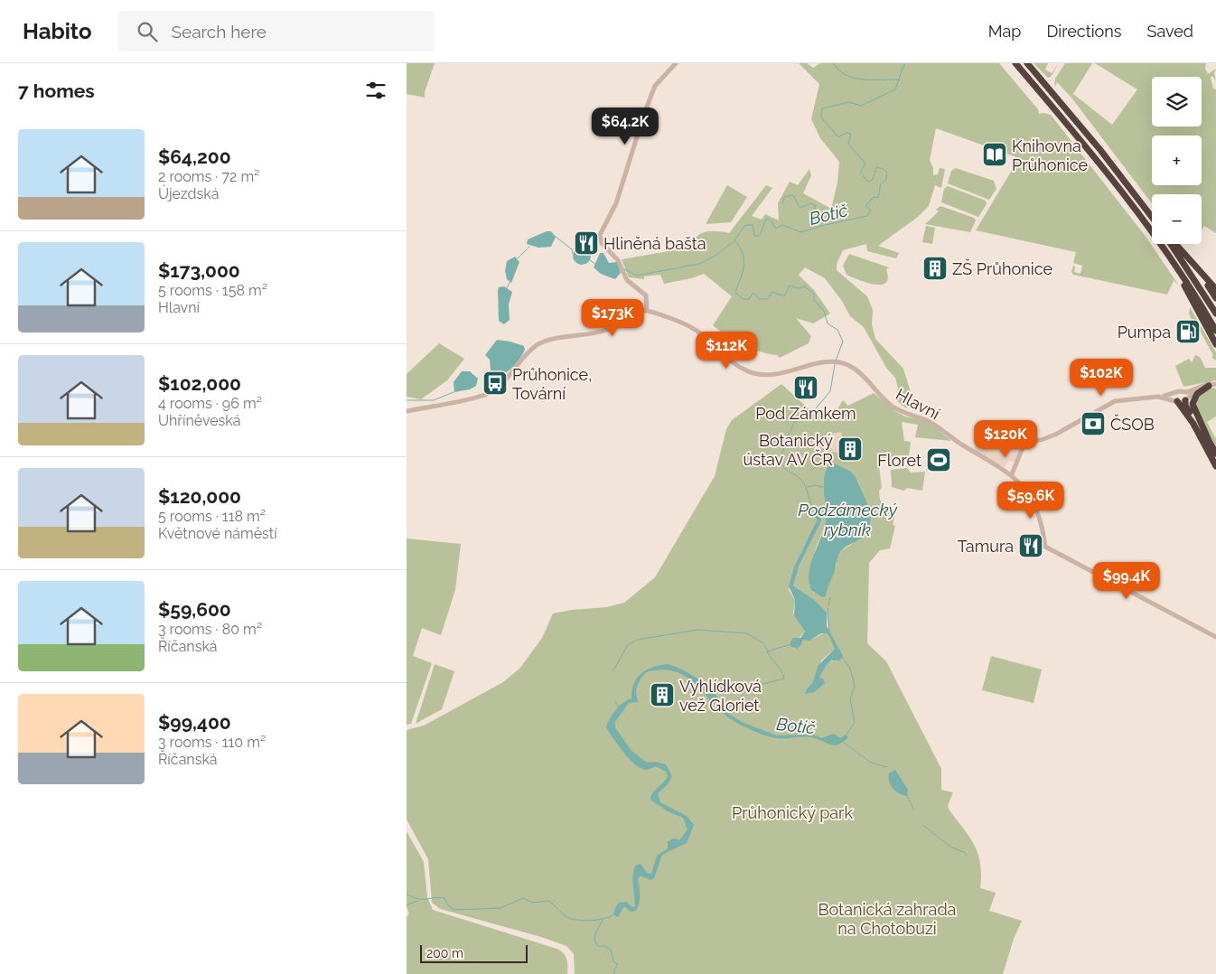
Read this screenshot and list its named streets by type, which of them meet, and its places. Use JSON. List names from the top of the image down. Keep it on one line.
{"streets":{"street":["Hlavní"]},"water":["Botič","Podzámecký rybník"],"parks":["Průhonický park","Botanická zahrada na Chotobuzi"],"places":{"library":["Knihovna Průhonice"],"restaurant":["Hliněná bašta","Pod Zámkem","Tamura"],"building":["ZŠ Průhonice","Botanický ústav AV ČR","Vyhlídková vež Gloriet"],"fuel station":["Pumpa"],"bus stop":["Průhonice, Tovární"],"bank":["ČSOB"],"sports":["Floret"]},"scale_bar":"200 m","page":{"header":"Habito","search":"Search here","nav":["Map","Directions","Saved"],"heading":"7 homes","map_buttons":["+","−"],"price":["$64.2K","$173K","$112K","$102K","$120K","$59.6K","$99.4K"],"list":[{"name":"$64,200","note":"2 rooms · 72 m² · Újezdská"},{"name":"$173,000","note":"5 rooms · 158 m² · Hlavní"},{"name":"$102,000","note":"4 rooms · 96 m² · Uhříněveská"},{"name":"$120,000","note":"5 rooms · 118 m² · Květnové náměstí"},{"name":"$59,600","note":"3 rooms · 80 m² · Říčanská"},{"name":"$99,400","note":"3 rooms · 110 m² · Říčanská"}],"scale":"200 m"}}
